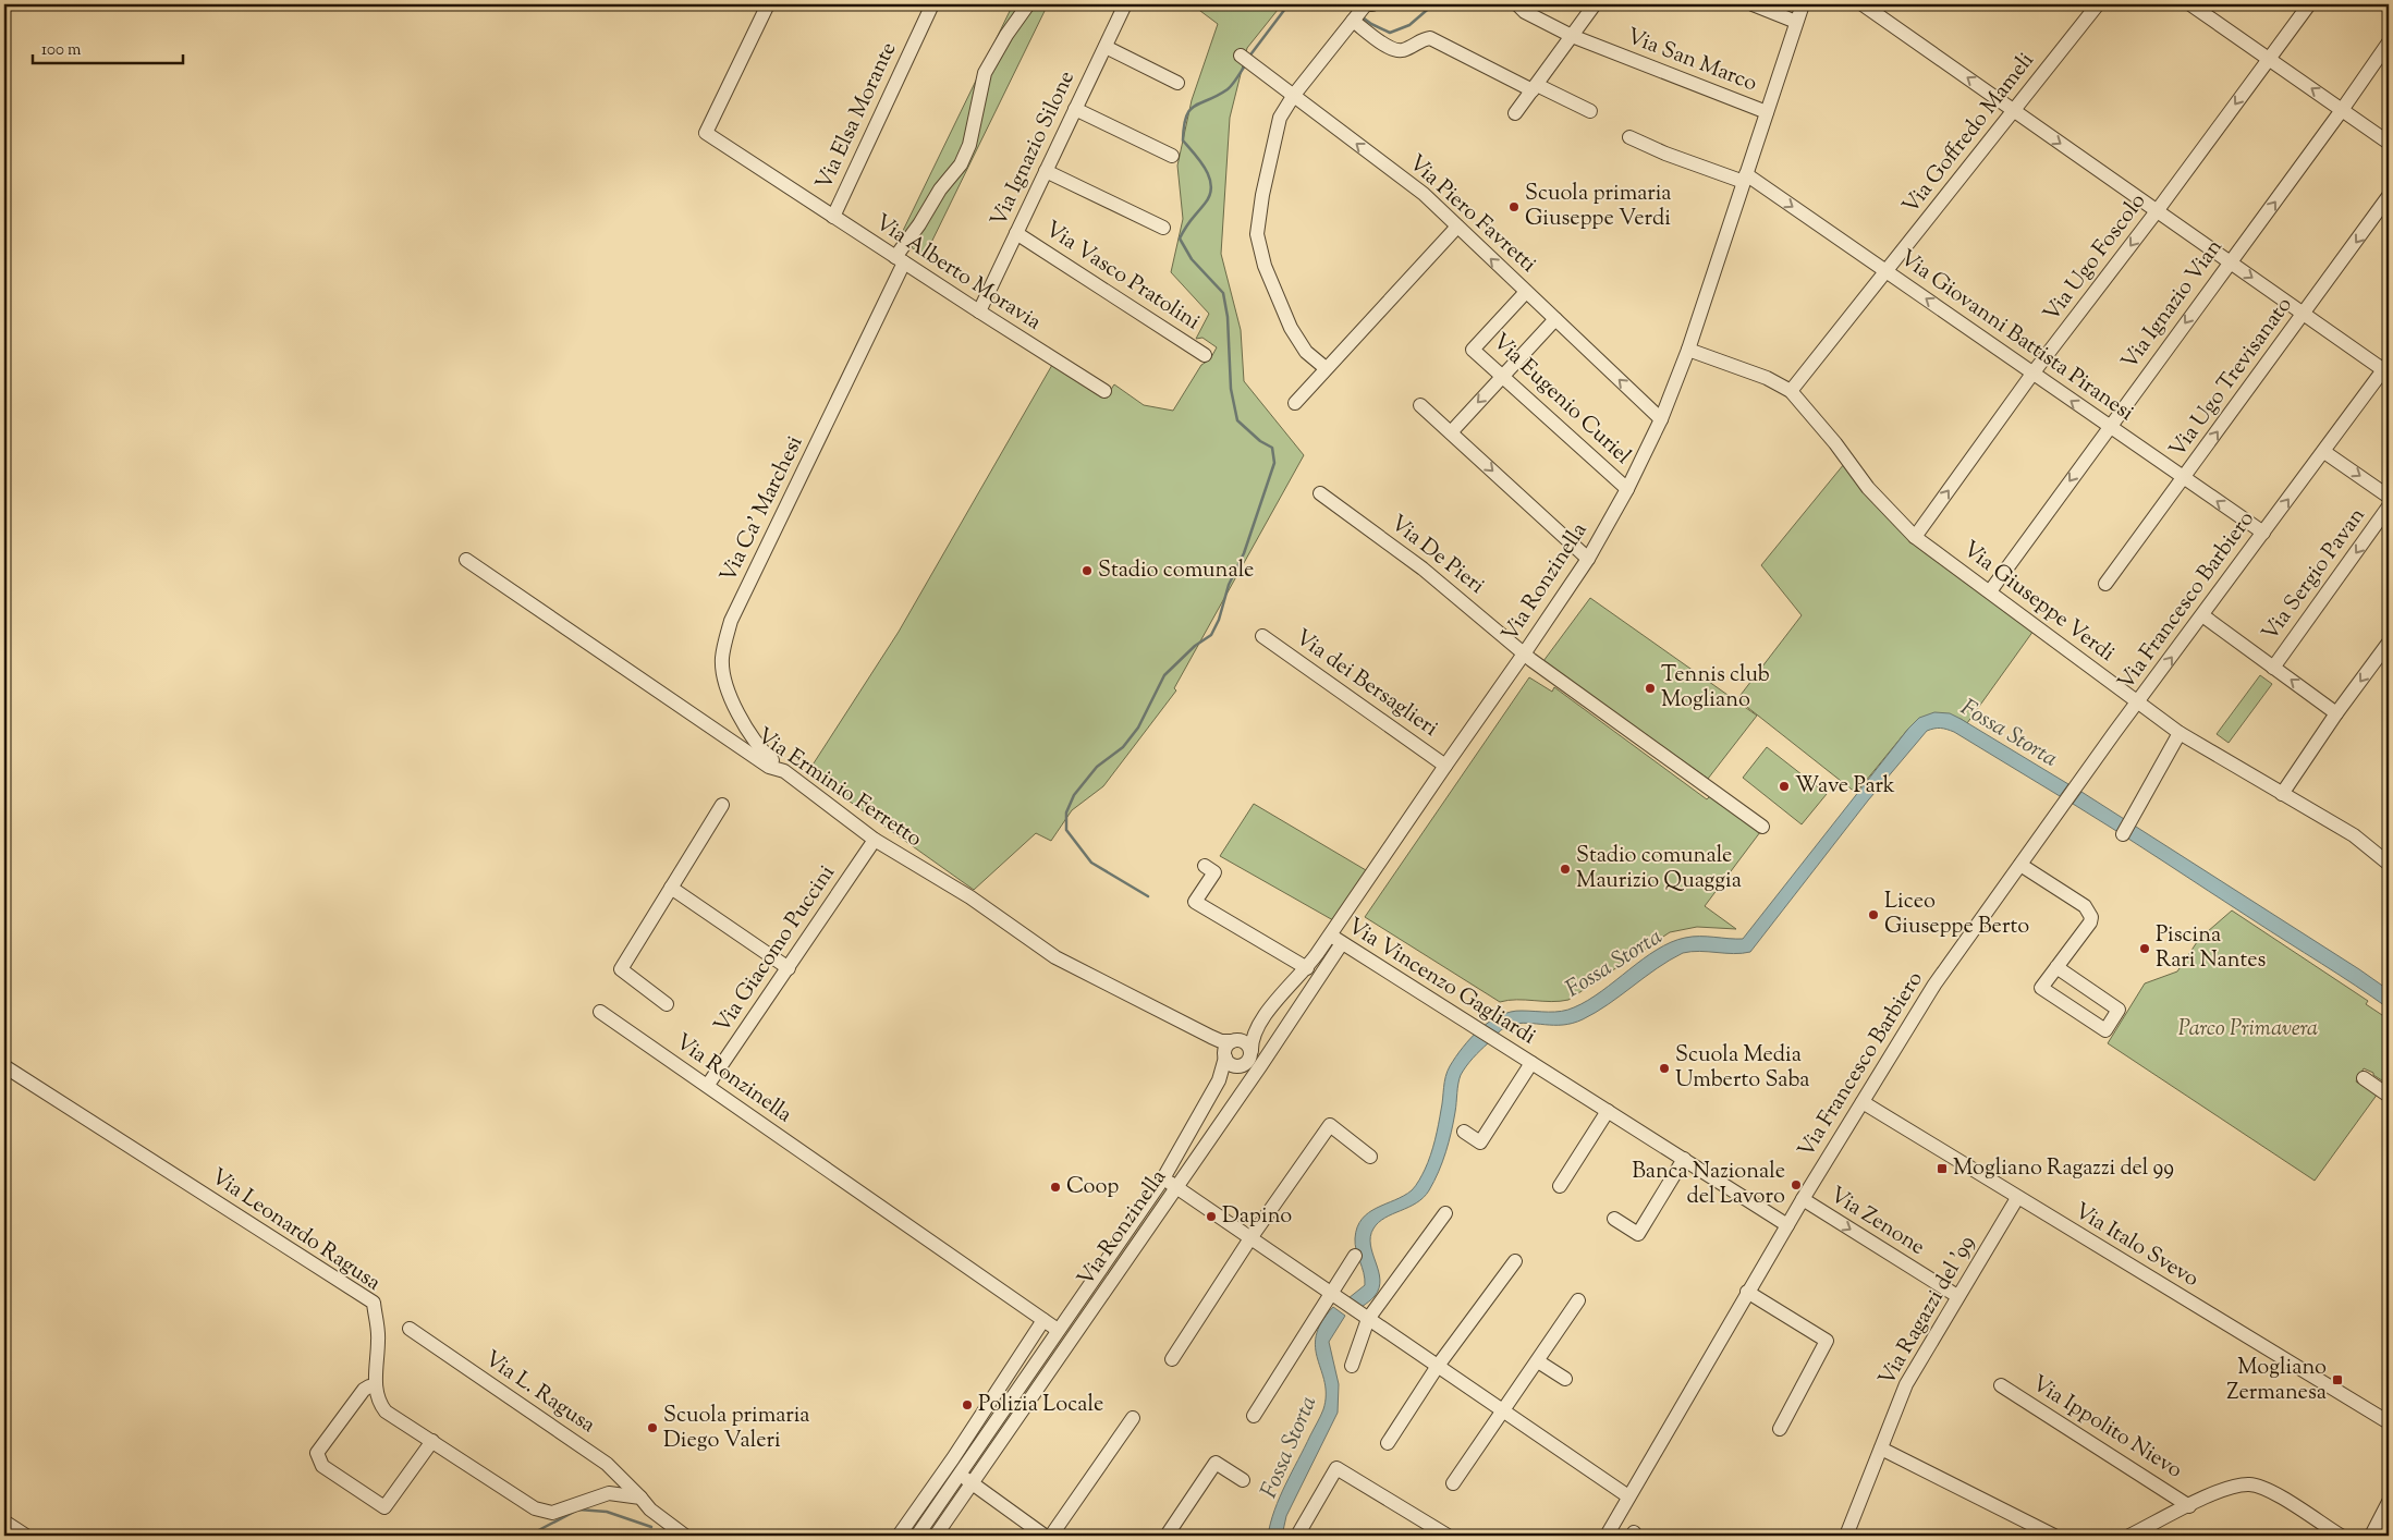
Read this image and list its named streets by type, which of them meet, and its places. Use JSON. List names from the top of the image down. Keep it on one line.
{"streets":{"street":["Via San Marco","Via Elsa Morante","Via Goffredo Mameli","Via Ignazio Silone","Via Piero Favretti","Via Ugo Foscolo","Via Alberto Moravia","Via Vasco Pratolini","Via Ignazio Vian","Via Giovanni Battista Piranesi","Via Ugo Trevisanato","Via Eugenio Curiel","Via Ca' Marchesi","Via De Pieri","Via Sergio Pavan","Via Ronzinella","Via Francesco Barbiero","Via Giuseppe Verdi","Via dei Bersaglieri","Via Erminio Ferretto","Via Giacomo Puccini","Via Vincenzo Gagliardi","Via Zenone","Via Leonardo Ragusa","Via Italo Svevo","Via Ragazzi del '99","Via L. Ragusa","Via Ippolito Nievo"]},"crossings":[["Via San Marco","Via Ronzinella"],["Via Elsa Morante","Via Alberto Moravia"],["Via Goffredo Mameli","Via Giovanni Battista Piranesi"],["Via Goffredo Mameli","Via Giuseppe Verdi"],["Via Ignazio Silone","Via Alberto Moravia"],["Via Ignazio Silone","Via Vasco Pratolini"],["Via Piero Favretti","Via Eugenio Curiel"],["Via Piero Favretti","Via Ronzinella"],["Via Ugo Foscolo","Via Giovanni Battista Piranesi"],["Via Ugo Foscolo","Via Giuseppe Verdi"],["Via Alberto Moravia","Via Ca' Marchesi"],["Via Ignazio Vian","Via Giovanni Battista Piranesi"],["Via Ignazio Vian","Via Giuseppe Verdi"],["Via Giovanni Battista Piranesi","Via Ugo Trevisanato"],["Via Giovanni Battista Piranesi","Via Ronzinella"],["Via Giovanni Battista Piranesi","Via Francesco Barbiero"],["Via Eugenio Curiel","Via Ronzinella"],["Via Ca' Marchesi","Via Erminio Ferretto"],["Via De Pieri","Via Ronzinella"],["Via Ronzinella","Via Giuseppe Verdi"],["Via Ronzinella","Via dei Bersaglieri"],["Via Ronzinella","Via Erminio Ferretto"],["Via Ronzinella","Via Vincenzo Gagliardi"],["Via Francesco Barbiero","Via Giuseppe Verdi"],["Via Francesco Barbiero","Via Vincenzo Gagliardi"],["Via Francesco Barbiero","Via Zenone"],["Via Francesco Barbiero","Via Italo Svevo"],["Via Erminio Ferretto","Via Giacomo Puccini"],["Via Zenone","Via Ragazzi del '99"],["Via Leonardo Ragusa","Via L. Ragusa"],["Via Italo Svevo","Via Ragazzi del '99"]],"one_way":["Via Piero Favretti","Via Zenone"],"water":["Fossa Storta"],"parks":["Parco Primavera"],"places":{"other":["Scuola primaria Giuseppe Verdi","Stadio comunale","Tennis club Mogliano","Wave Park","Stadio comunale Maurizio Quaggia","Liceo Giuseppe Berto","Piscina Rari Nantes","Scuola Media Umberto Saba","Banca Nazionale del Lavoro","Coop","Dapino","Polizia Locale","Scuola primaria Diego Valeri"],"transit":["Mogliano Ragazzi del 99","Mogliano Zermanesa"]},"scale_bar":"100 m"}
